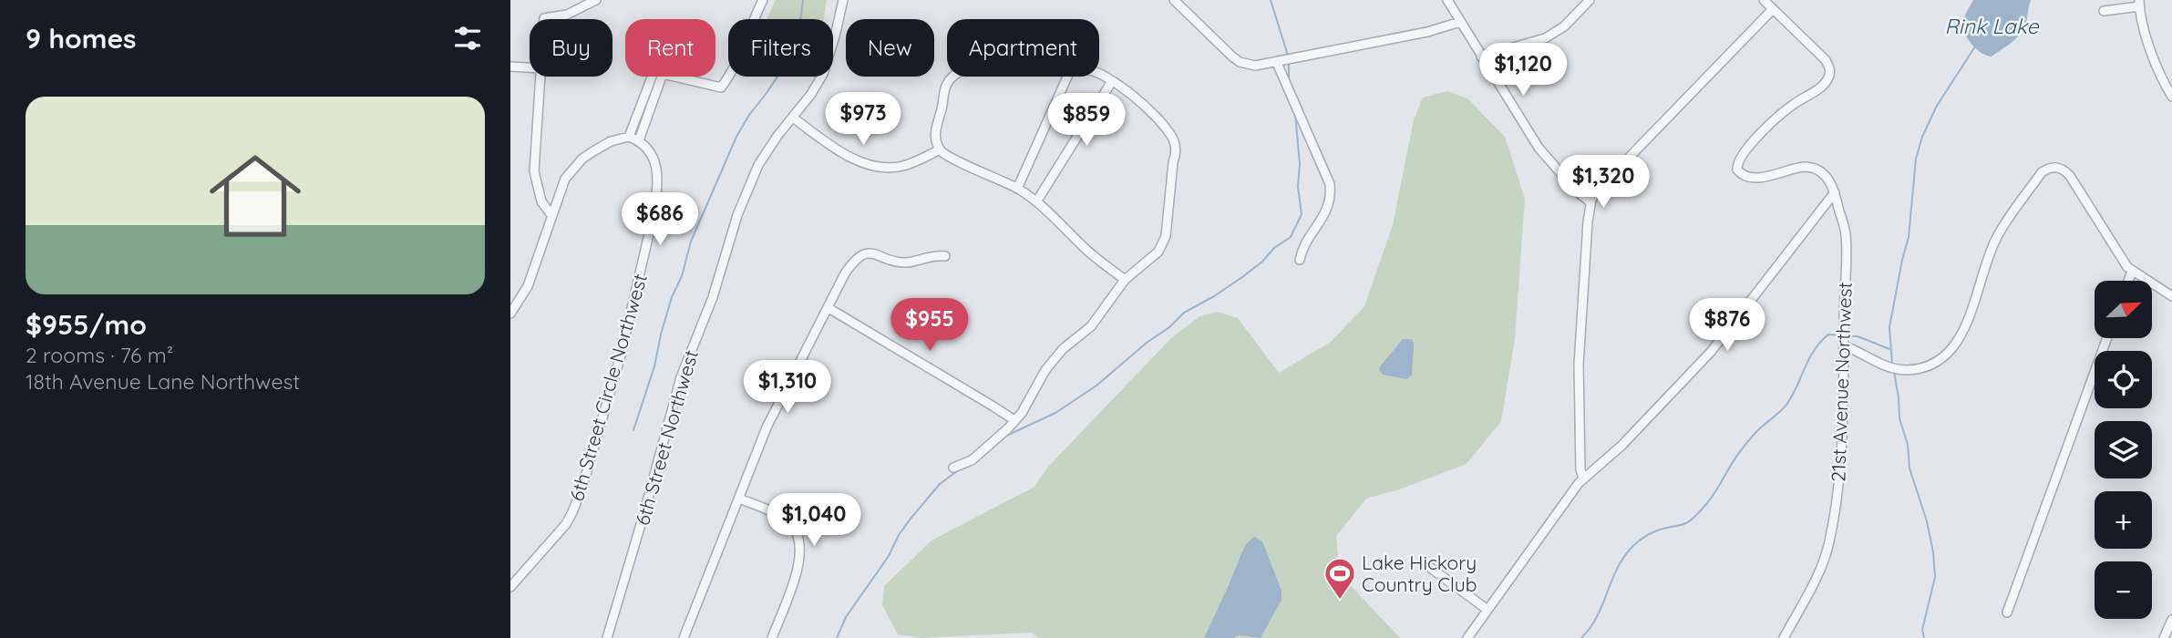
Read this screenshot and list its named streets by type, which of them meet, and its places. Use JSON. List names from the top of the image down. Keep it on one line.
{"streets":{"street":["21st Avenue Northwest","6th Street Circle Northwest","6th Street Northwest"]},"water":["Rink Lake"],"places":{"sports":["Lake Hickory Country Club"]},"north":"top right","page":{"heading":"9 homes","chip":["Buy","Rent","Filters","New","Apartment"],"price":["$1,120","$973","$859","$1,320","$686","$955","$876","$1,310","$1,040"],"list":[{"name":"$955/mo","note":"2 rooms · 76 m² · 18th Avenue Lane Northwest"}],"map_buttons":["+","−"]}}
